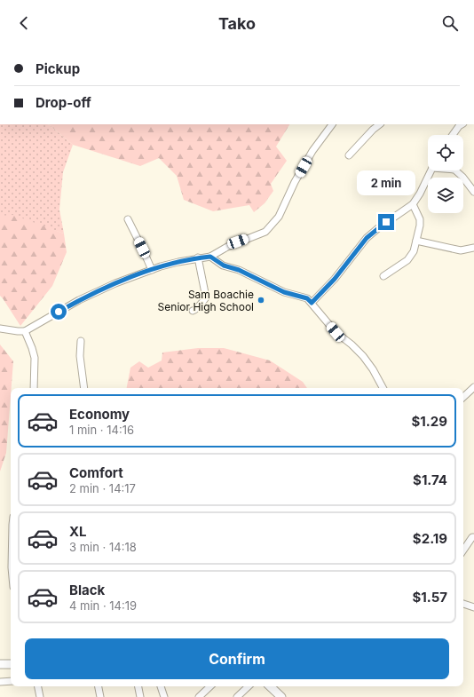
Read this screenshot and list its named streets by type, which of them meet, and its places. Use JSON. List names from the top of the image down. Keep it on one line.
{"places":["Sam Boachie Senior High School"],"page":{"header":"Tako","banner":["Pickup","Drop-off"],"bubble":"2 min","list":[{"name":"Economy","note":"1 min · 14:16","value":"$1.29"},{"name":"Comfort","note":"2 min · 14:17","value":"$1.74"},{"name":"XL","note":"3 min · 14:18","value":"$2.19"},{"name":"Black","note":"4 min · 14:19","value":"$1.57"}],"buttons":"Confirm"}}
